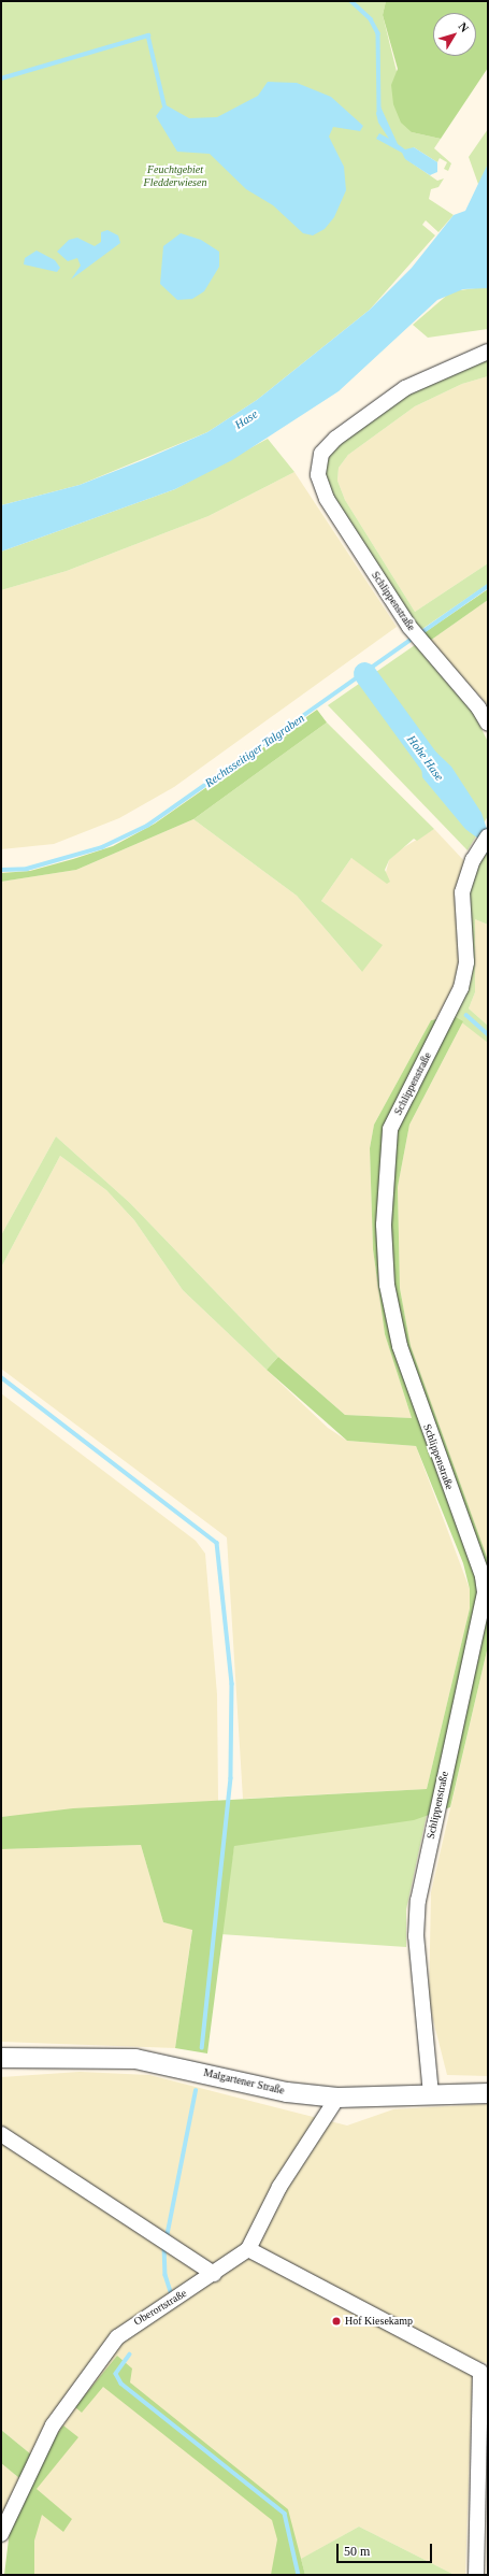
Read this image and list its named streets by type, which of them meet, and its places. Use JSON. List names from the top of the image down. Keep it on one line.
{"streets":{"street":["Schlippenstraße","Malgartener Straße","Oberortstraße"]},"crossings":[["Schlippenstraße","Malgartener Straße"],["Malgartener Straße","Oberortstraße"]],"water":["Hase","Rechtsseitiger Talgraben","Hohe Hase"],"parks":["Feuchtgebiet Fledderwiesen"],"places":["Hof Kiesekamp"],"scale_bar":"50 m","north":"top right"}
